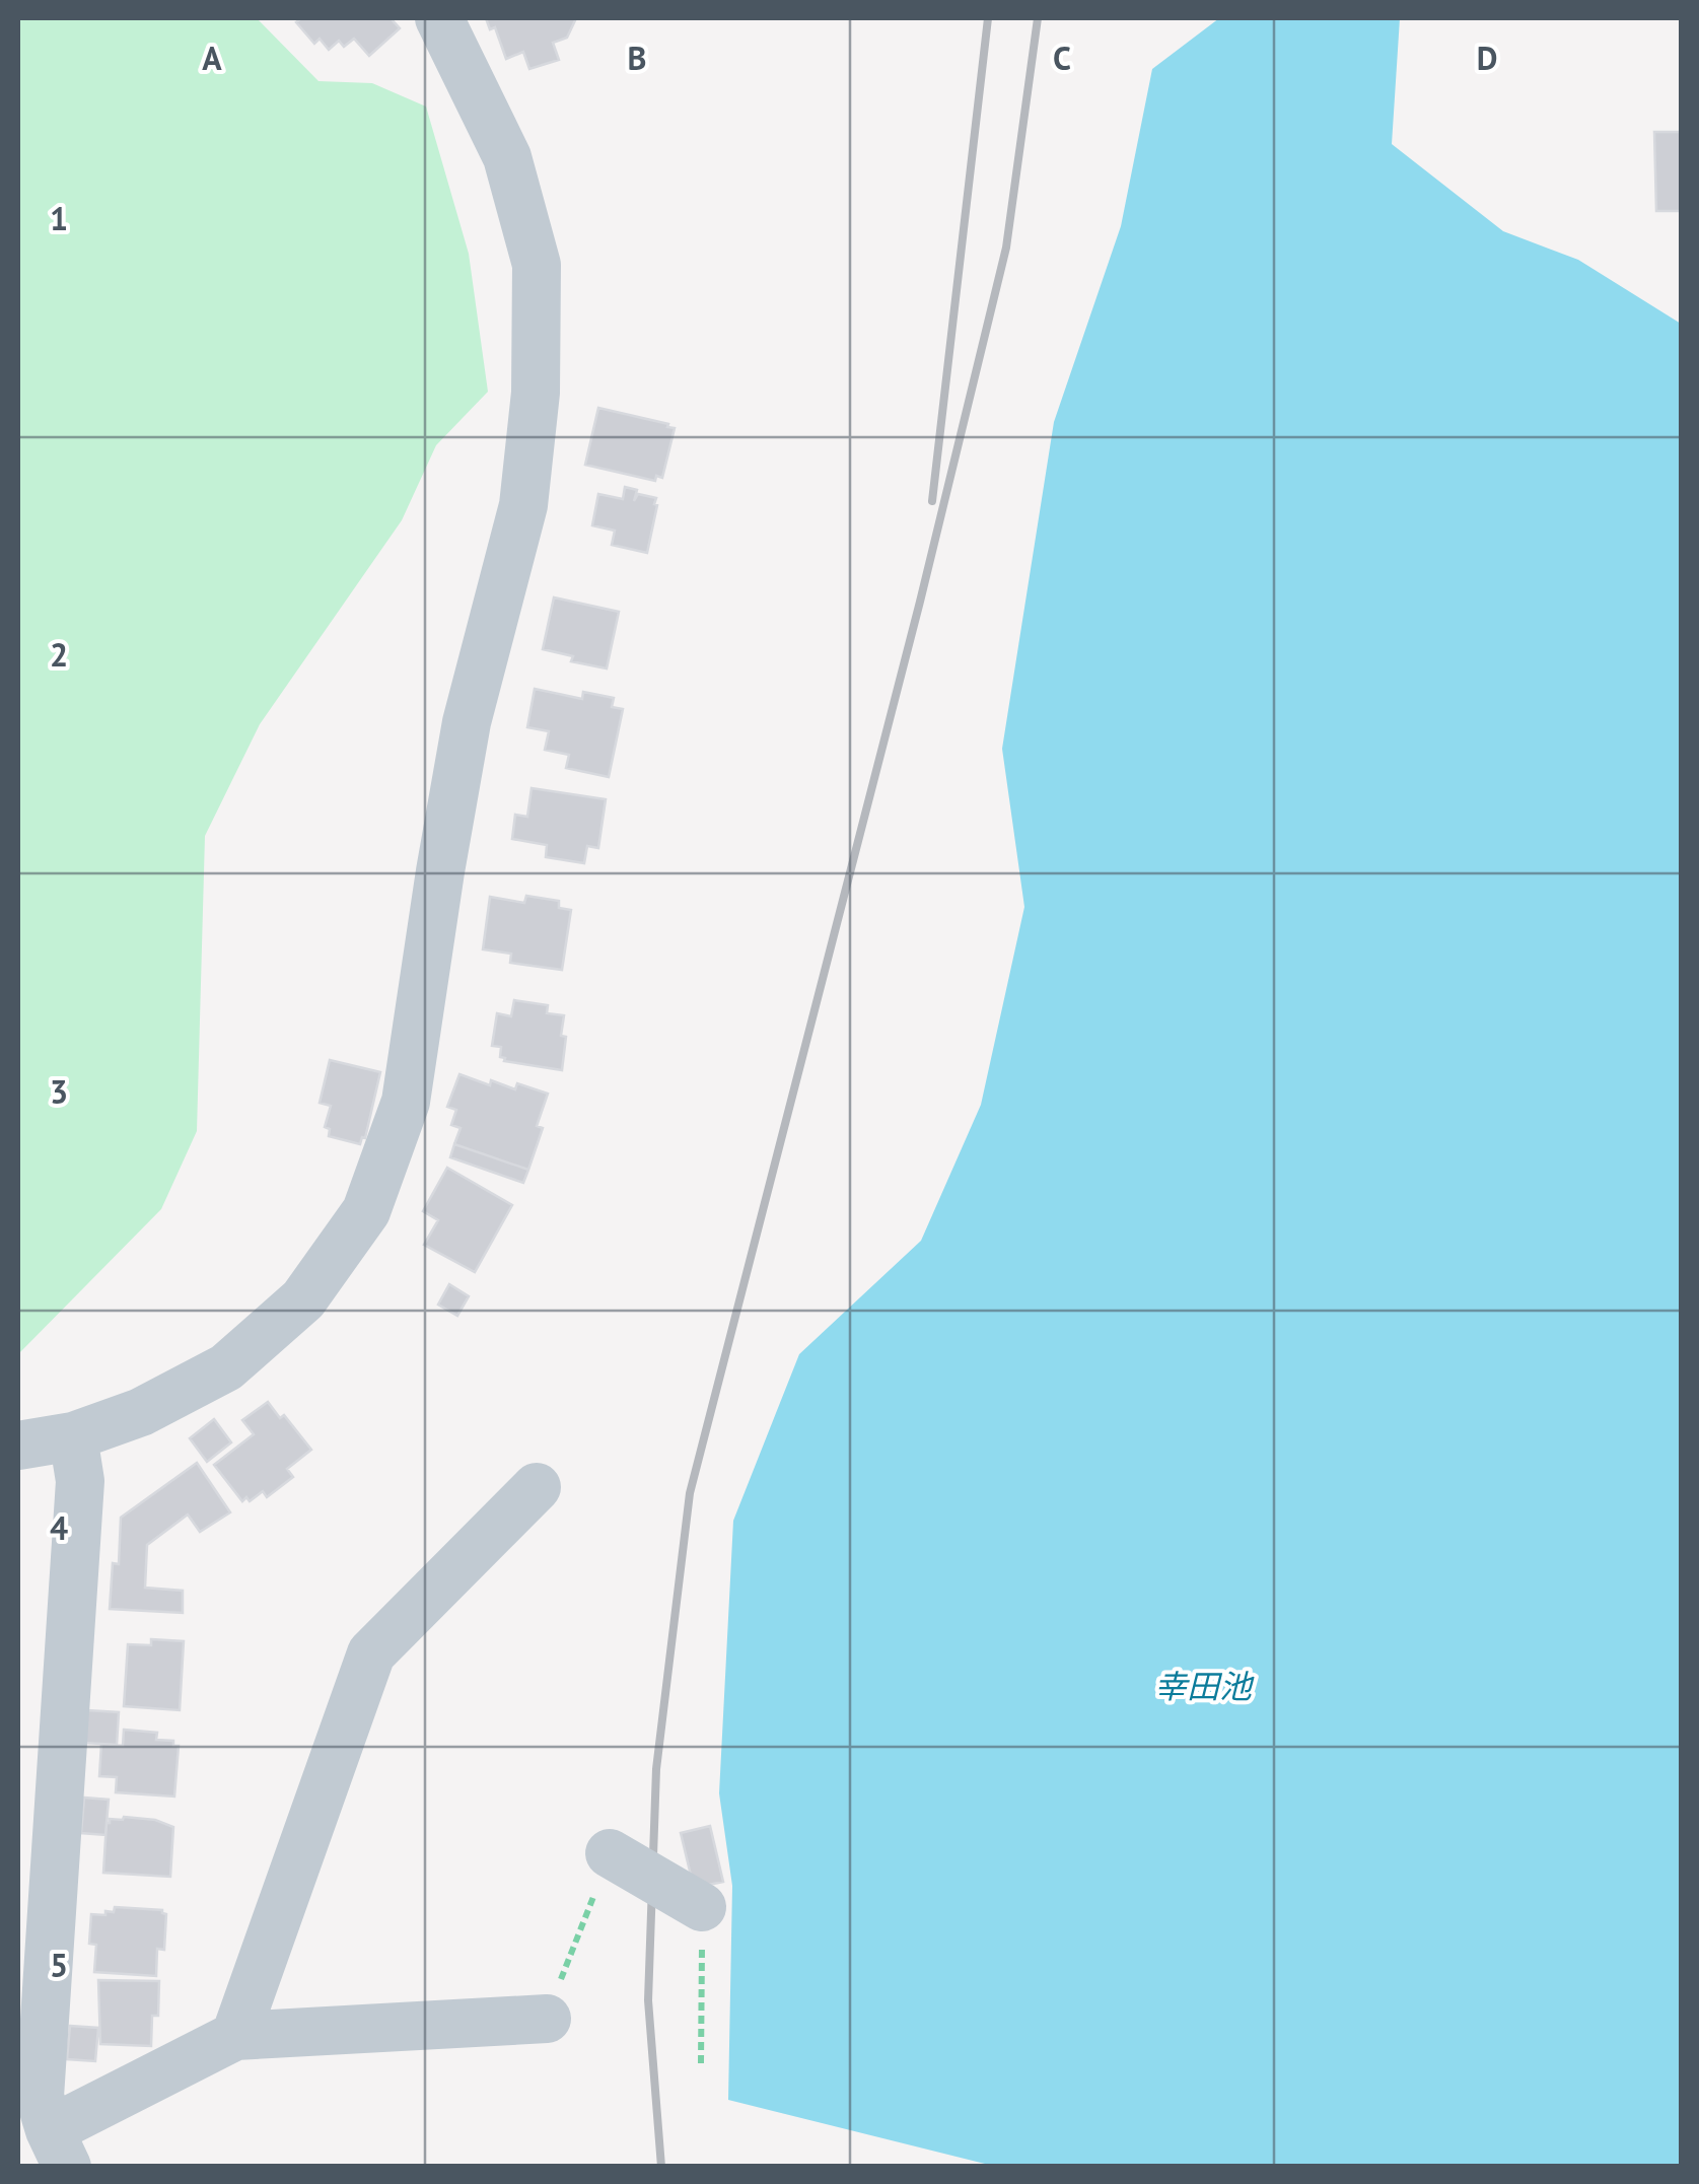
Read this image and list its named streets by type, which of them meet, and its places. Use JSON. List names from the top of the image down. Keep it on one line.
{"water":["幸田池"],"grid":{"columns":["A","B","C","D"],"rows":["1","2","3","4","5"]}}
